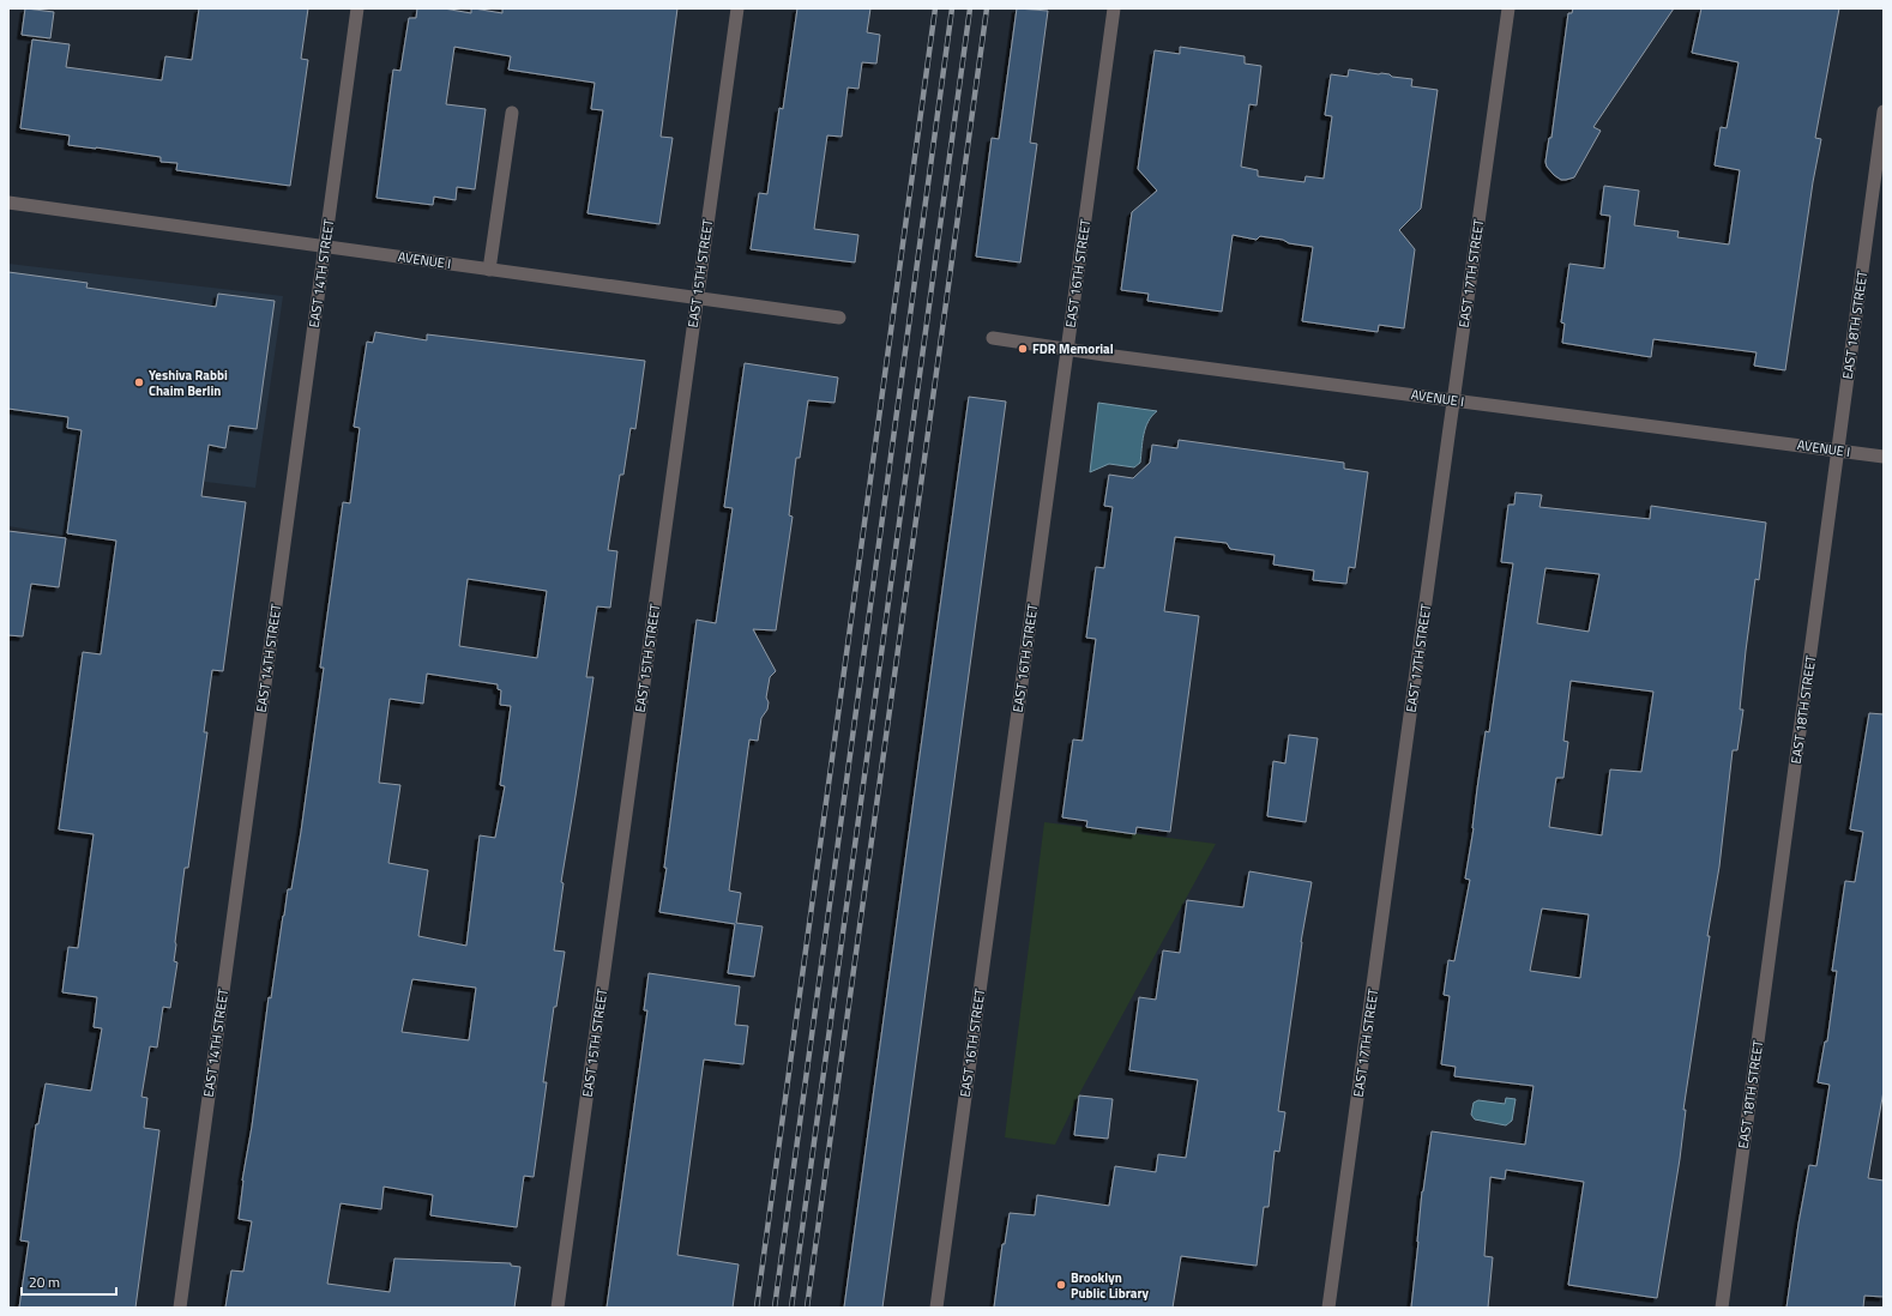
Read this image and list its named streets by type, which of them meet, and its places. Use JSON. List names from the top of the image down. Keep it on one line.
{"streets":{"street":["AVENUE I","EAST 14TH STREET","EAST 15TH STREET","EAST 16TH STREET","EAST 17TH STREET","EAST 18TH STREET"]},"crossings":[["AVENUE I","EAST 14TH STREET"],["AVENUE I","EAST 15TH STREET"],["AVENUE I","EAST 16TH STREET"],["AVENUE I","EAST 17TH STREET"],["AVENUE I","EAST 18TH STREET"]],"places":["FDR Memorial","Yeshiva Rabbi Chaim Berlin","Brooklyn Public Library"],"scale_bar":"20 m"}
